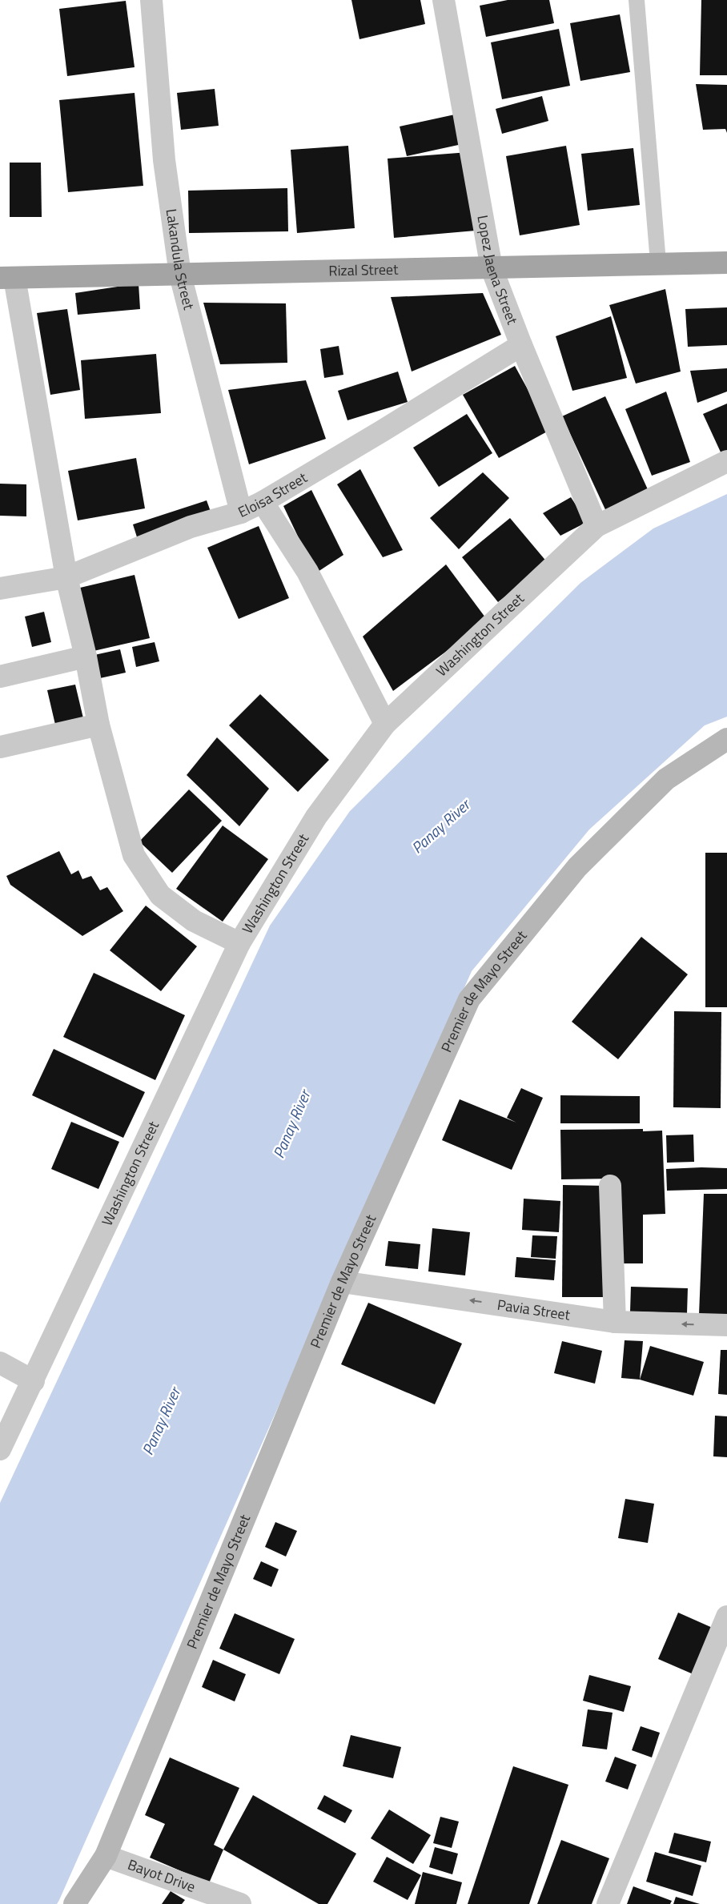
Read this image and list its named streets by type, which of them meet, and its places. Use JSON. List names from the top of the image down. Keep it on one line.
{"streets":{"main road":["Rizal Street","Premier de Mayo Street"],"street":["Lakandula Street","Lopez Jaena Street","Eloisa Street","Washington Street","Pavia Street","Bayot Drive"]},"crossings":[["Lakandula Street","Rizal Street"],["Lakandula Street","Eloisa Street"],["Lopez Jaena Street","Rizal Street"],["Lopez Jaena Street","Eloisa Street"],["Lopez Jaena Street","Washington Street"],["Premier de Mayo Street","Pavia Street"],["Premier de Mayo Street","Bayot Drive"]],"one_way":["Pavia Street"],"water":["Panay River"]}
